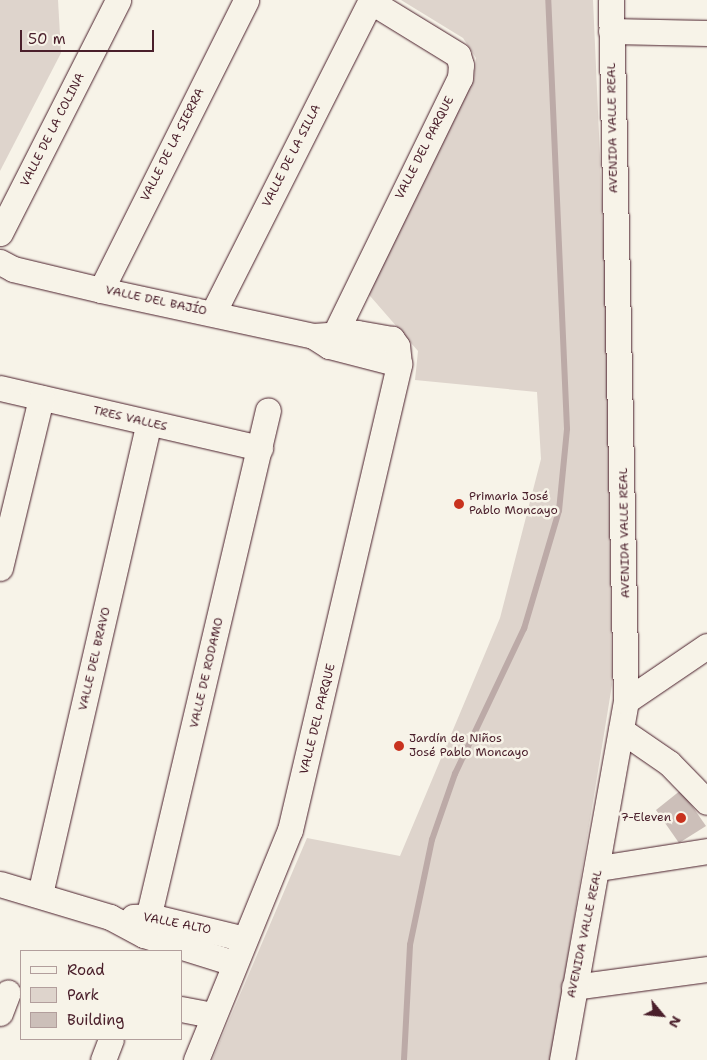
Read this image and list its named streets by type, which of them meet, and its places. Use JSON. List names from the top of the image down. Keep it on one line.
{"streets":{"street":["AVENIDA VALLE REAL","VALLE DE LA COLINA","VALLE DE LA SIERRA","VALLE DEL PARQUE","VALLE DE LA SILLA","VALLE DEL BAJÍO","TRES VALLES","VALLE DEL BRAVO","VALLE DE RODAMO","VALLE ALTO"]},"crossings":[["VALLE DE LA SIERRA","VALLE DEL BAJÍO"],["VALLE DEL PARQUE","VALLE DE LA SILLA"],["VALLE DEL PARQUE","VALLE DEL BAJÍO"],["VALLE DEL PARQUE","VALLE ALTO"],["VALLE DE LA SILLA","VALLE DEL BAJÍO"],["TRES VALLES","VALLE DEL BRAVO"],["TRES VALLES","VALLE DE RODAMO"],["VALLE DEL BRAVO","VALLE ALTO"],["VALLE DE RODAMO","VALLE ALTO"]],"places":["Primaria José Pablo Moncayo","Jardín de Niños José Pablo Moncayo","7-Eleven"],"legend":["Road","Park","Building"],"scale_bar":"50 m","north":"bottom right"}
